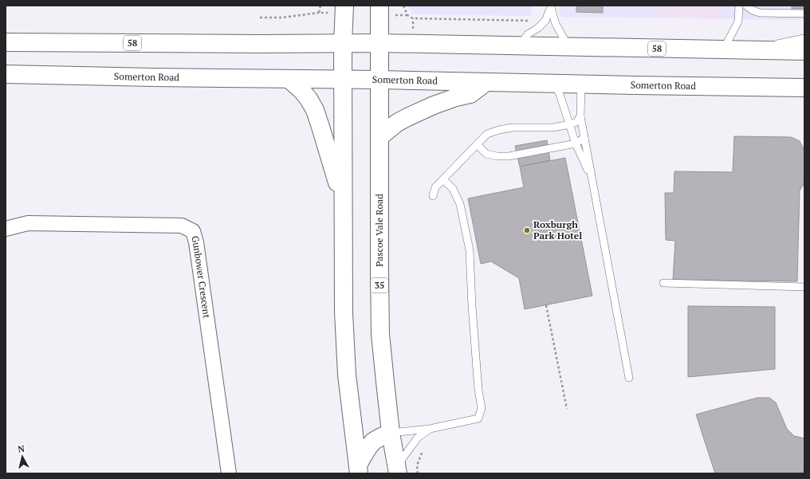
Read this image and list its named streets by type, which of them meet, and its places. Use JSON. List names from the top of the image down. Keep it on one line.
{"streets":{"main road":["58","Somerton Road","Pascoe Vale Road","35"],"street":["Gunbower Crescent"]},"crossings":[["58","Pascoe Vale Road"],["Somerton Road","Pascoe Vale Road"]],"places":["Roxburgh Park Hotel"],"north":"top"}
